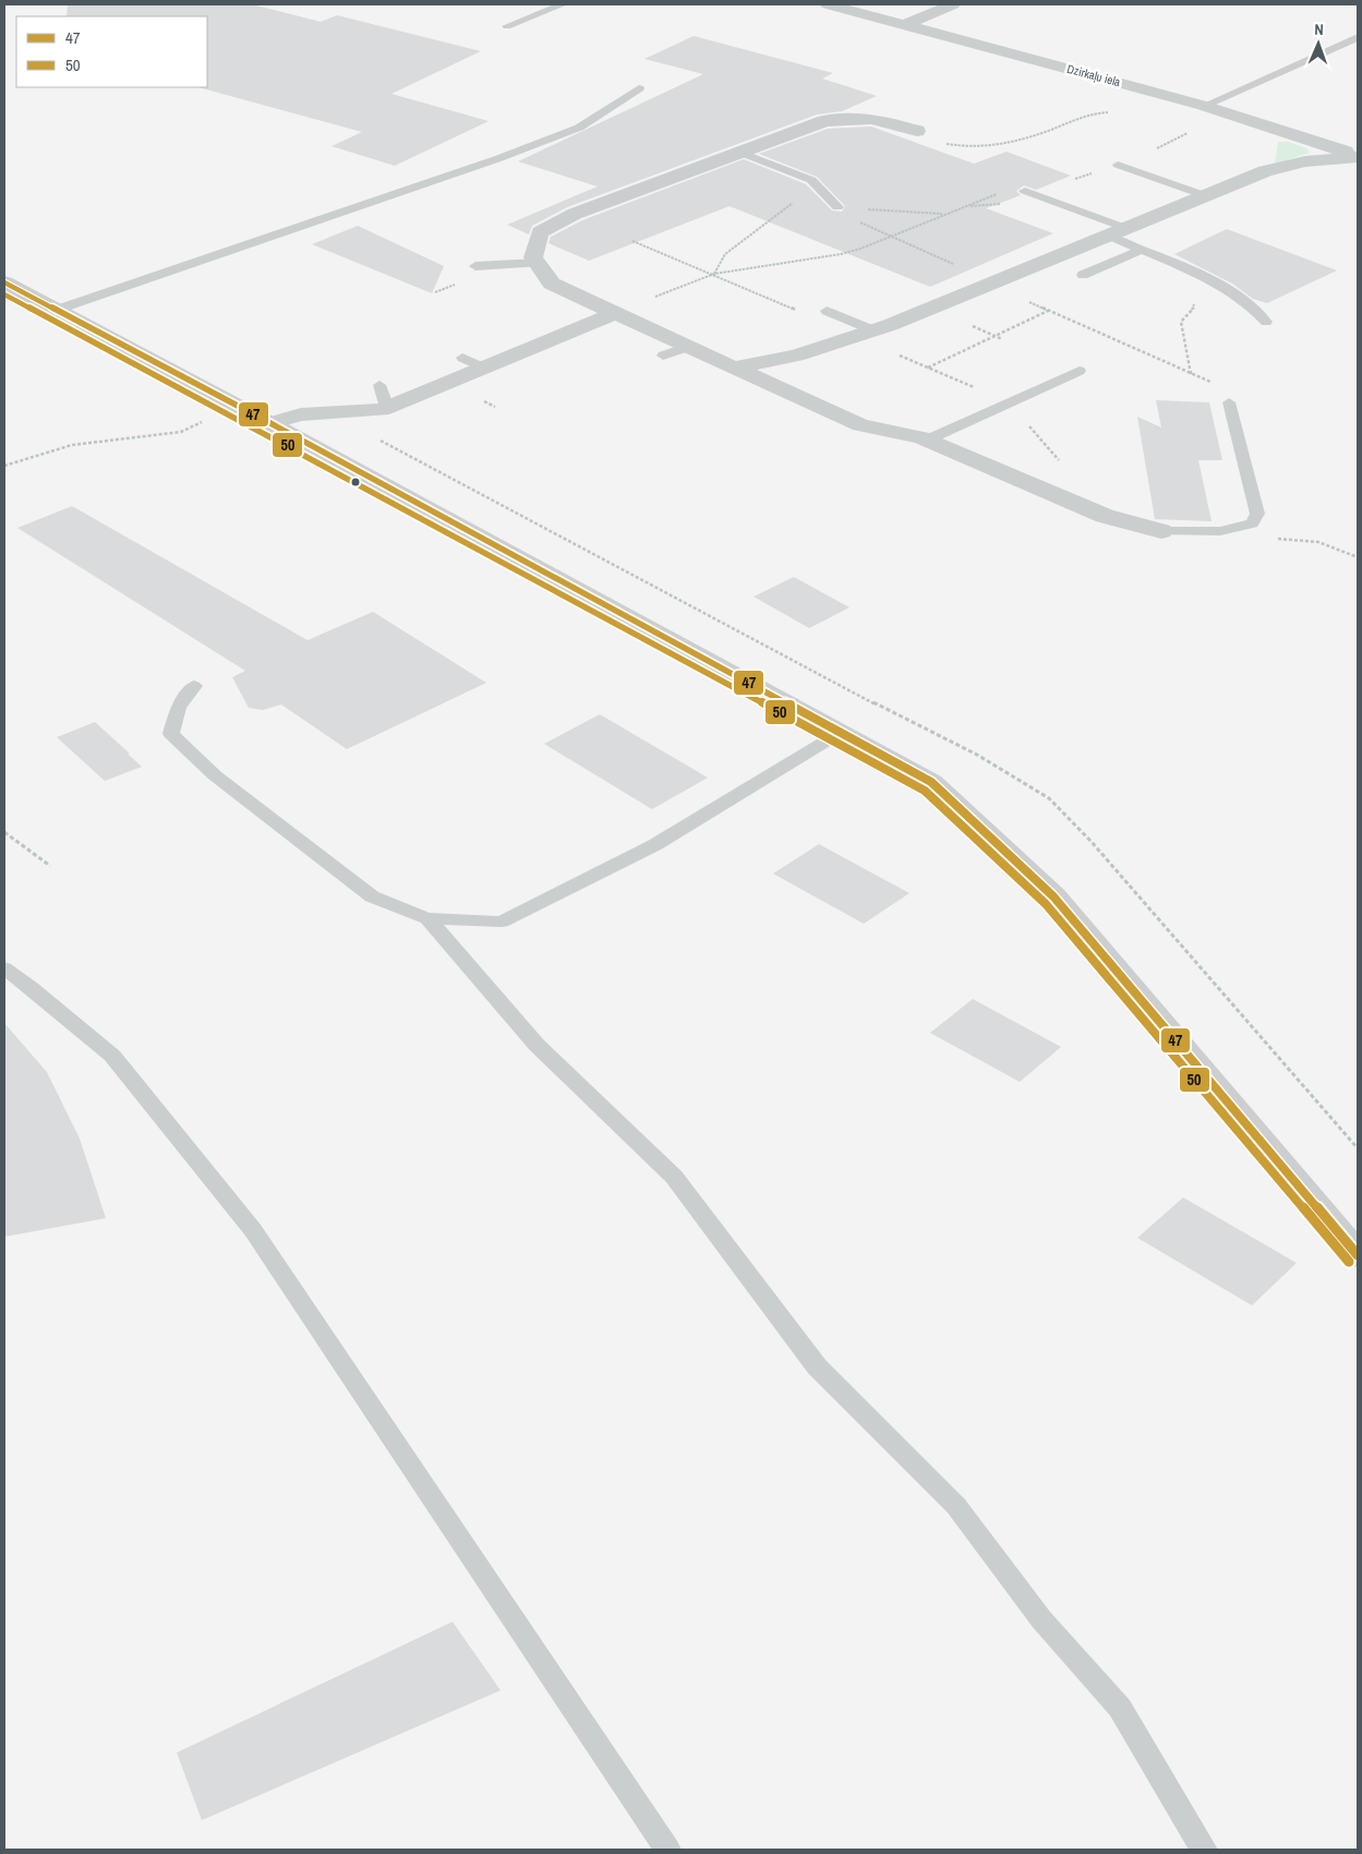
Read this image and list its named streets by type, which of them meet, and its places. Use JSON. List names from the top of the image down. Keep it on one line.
{"streets":{"street":["Dzirkaļu iela"]},"lines":["transit line 47","transit line 50"],"legend":["47","50"],"north":"top"}
